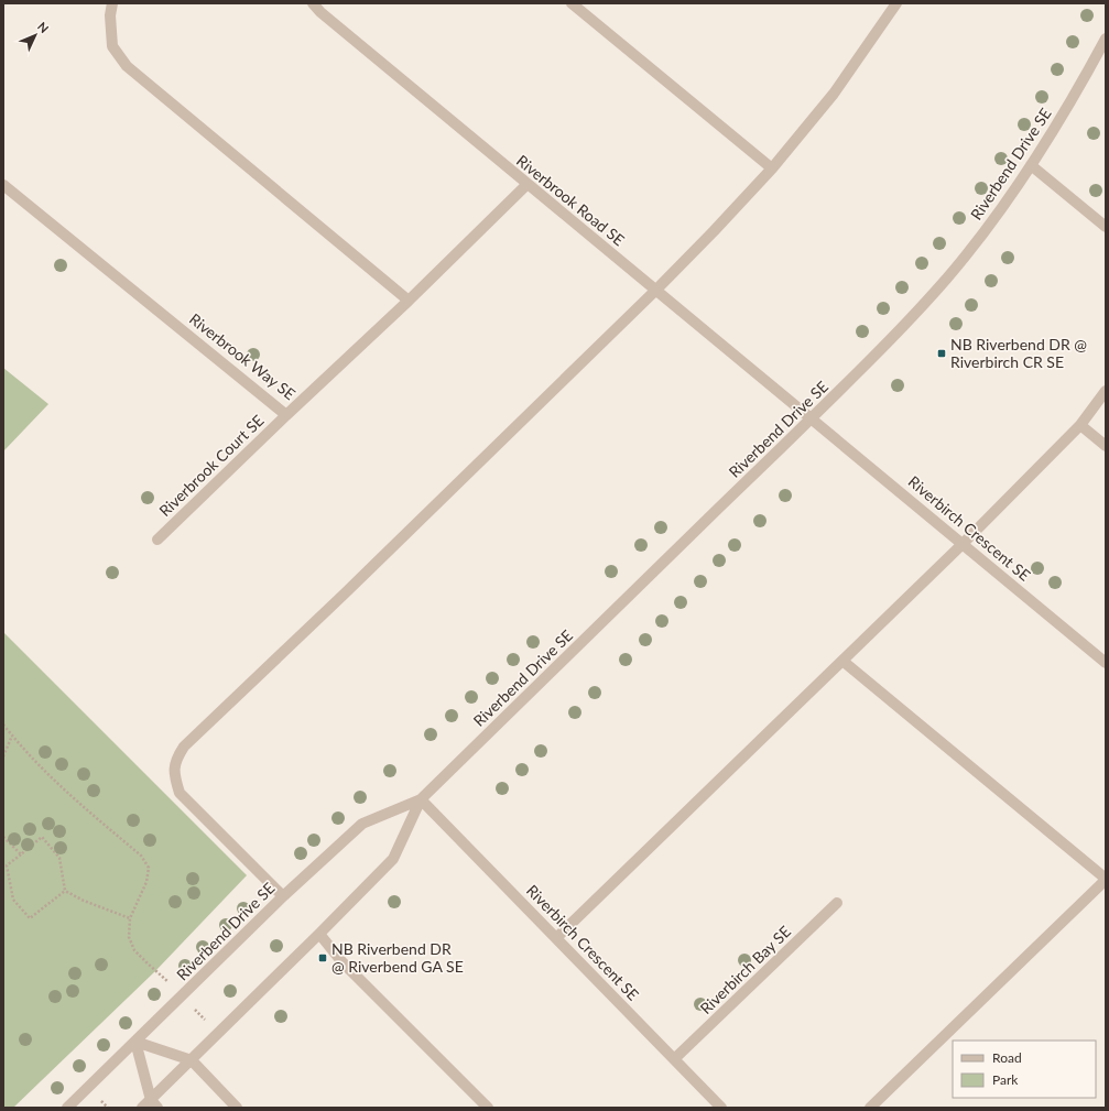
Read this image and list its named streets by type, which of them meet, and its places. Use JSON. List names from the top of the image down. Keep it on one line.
{"streets":{"street":["Riverbend Drive SE","Riverbrook Road SE","Riverbrook Way SE","Riverbrook Court SE","Riverbirch Crescent SE","Riverbirch Bay SE"]},"crossings":[["Riverbend Drive SE","Riverbrook Road SE"],["Riverbend Drive SE","Riverbirch Crescent SE"],["Riverbrook Road SE","Riverbrook Way SE"],["Riverbrook Road SE","Riverbirch Crescent SE"],["Riverbrook Way SE","Riverbrook Court SE"],["Riverbirch Crescent SE","Riverbirch Bay SE"]],"places":{"transit":["NB Riverbend DR @ Riverbirch CR SE","NB Riverbend DR @ Riverbend GA SE"]},"legend":["Road","Park"],"north":"top right"}
